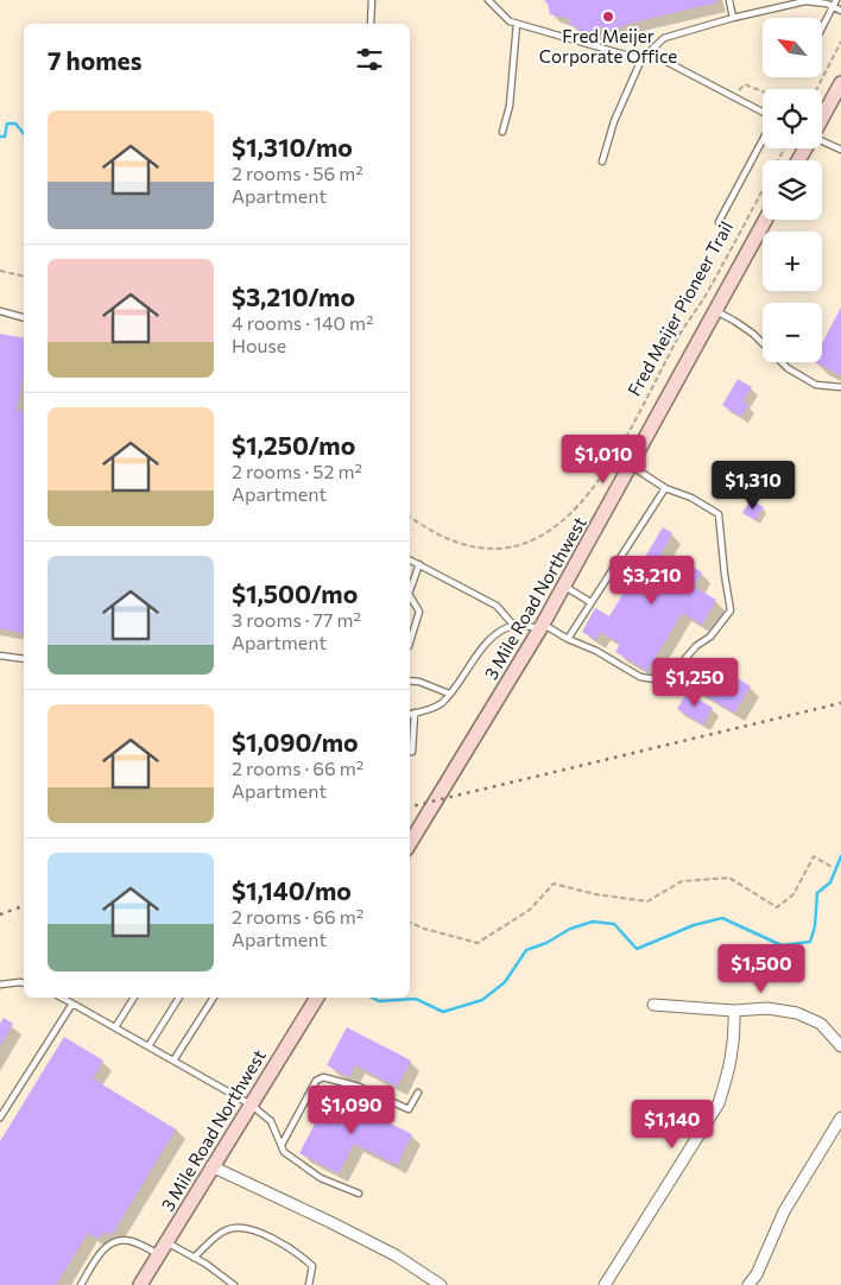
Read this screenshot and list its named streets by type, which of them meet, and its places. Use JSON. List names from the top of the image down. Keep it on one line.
{"streets":{"main road":["3 Mile Road Northwest"],"path":["Fred Meijer Pioneer Trail"]},"places":["Fred Meijer Corporate Office"],"north":"top left","page":{"map_buttons":["+","−"],"heading":"7 homes","list":[{"name":"$1,310/mo","note":"2 rooms · 56 m² · Apartment"},{"name":"$3,210/mo","note":"4 rooms · 140 m² · House"},{"name":"$1,250/mo","note":"2 rooms · 52 m² · Apartment"},{"name":"$1,500/mo","note":"3 rooms · 77 m² · Apartment"},{"name":"$1,090/mo","note":"2 rooms · 66 m² · Apartment"},{"name":"$1,140/mo","note":"2 rooms · 66 m² · Apartment"}],"price":["$1,010","$1,310","$3,210","$1,250","$1,500","$1,090","$1,140"]}}
